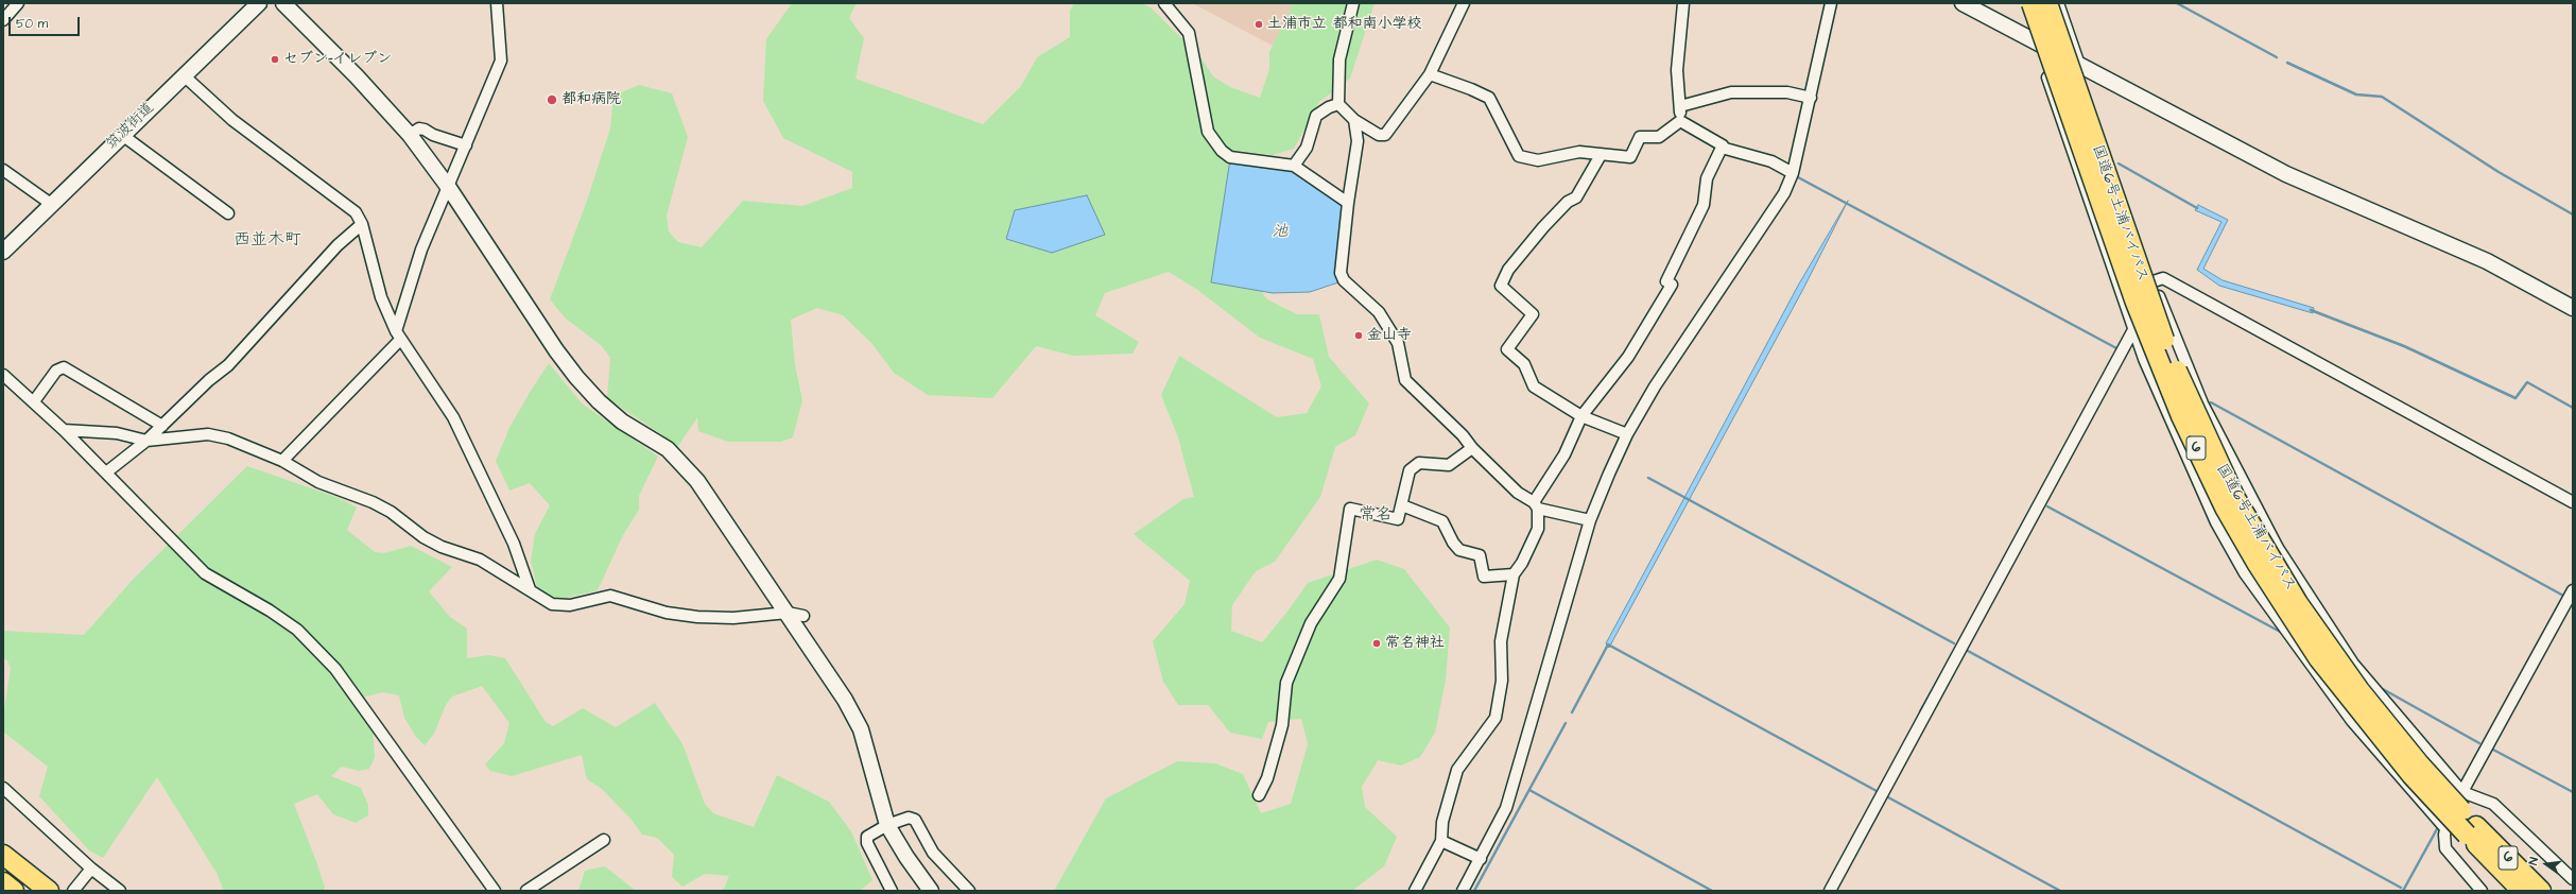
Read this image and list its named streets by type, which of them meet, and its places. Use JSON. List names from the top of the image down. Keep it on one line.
{"streets":{"highway":["国道6号土浦バイパス","6"],"street":["筑波街道"]},"districts":["西並木町","常名"],"water":["池"],"places":["土浦市立 都和南小学校","セブン-イレブン","都和病院","金山寺","常名神社"],"scale_bar":"50 m","north":"left"}
